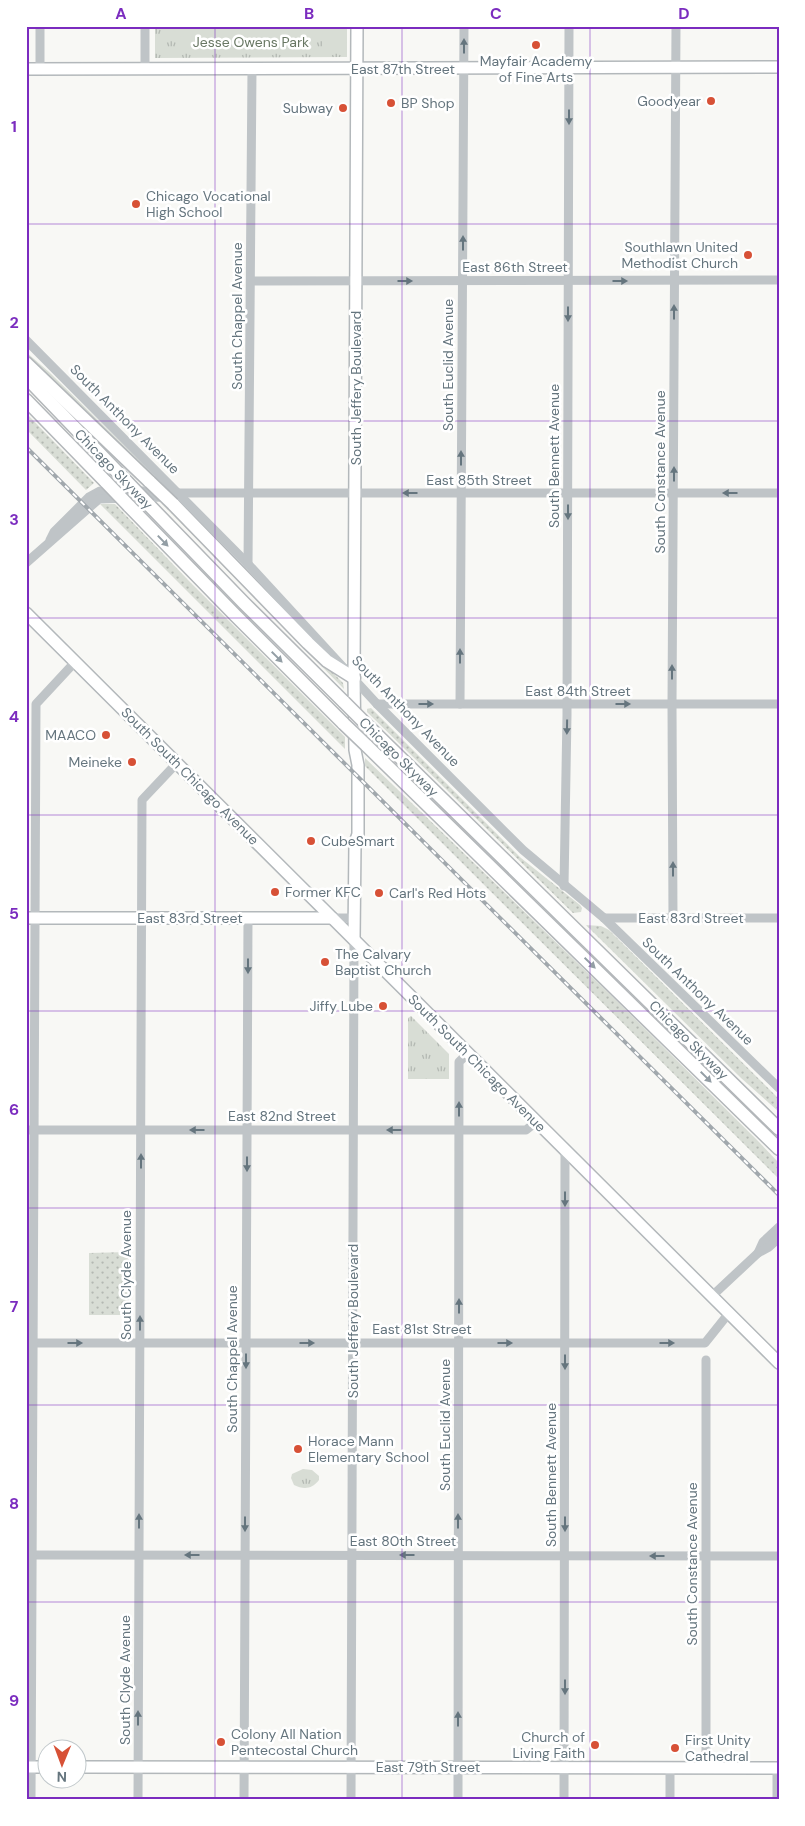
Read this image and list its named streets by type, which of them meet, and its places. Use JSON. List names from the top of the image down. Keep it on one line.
{"streets":{"highway":["Chicago Skyway"],"main road":["East 87th Street","South Jeffery Boulevard","South South Chicago Avenue","East 83rd Street","East 79th Street"],"street":["East 86th Street","South Chappel Avenue","South Euclid Avenue","South Anthony Avenue","South Bennett Avenue","South Constance Avenue","East 85th Street","East 84th Street","East 82nd Street","South Clyde Avenue","East 81st Street","East 80th Street"]},"crossings":[["East 87th Street","South Chappel Avenue"],["East 87th Street","South Euclid Avenue"],["East 87th Street","South Jeffery Boulevard"],["East 87th Street","South Bennett Avenue"],["East 87th Street","South Constance Avenue"],["East 86th Street","South Chappel Avenue"],["East 86th Street","South Euclid Avenue"],["East 86th Street","South Jeffery Boulevard"],["East 86th Street","South Bennett Avenue"],["East 86th Street","South Constance Avenue"],["South Chappel Avenue","South Anthony Avenue"],["South Chappel Avenue","East 85th Street"],["South Chappel Avenue","East 83rd Street"],["South Chappel Avenue","East 82nd Street"],["South Chappel Avenue","East 81st Street"],["South Chappel Avenue","East 80th Street"],["South Chappel Avenue","East 79th Street"],["South Euclid Avenue","East 85th Street"],["South Euclid Avenue","East 84th Street"],["South Euclid Avenue","South South Chicago Avenue"],["South Euclid Avenue","East 82nd Street"],["South Euclid Avenue","East 81st Street"],["South Euclid Avenue","East 80th Street"],["South Euclid Avenue","East 79th Street"],["South Jeffery Boulevard","South Anthony Avenue"],["South Jeffery Boulevard","Chicago Skyway"],["South Jeffery Boulevard","East 85th Street"],["South Jeffery Boulevard","South South Chicago Avenue"],["South Jeffery Boulevard","East 83rd Street"],["South Jeffery Boulevard","East 82nd Street"],["South Jeffery Boulevard","East 81st Street"],["South Jeffery Boulevard","East 80th Street"],["South Jeffery Boulevard","East 79th Street"],["South Anthony Avenue","South Bennett Avenue"],["South Anthony Avenue","East 85th Street"],["South Anthony Avenue","East 84th Street"],["South Anthony Avenue","East 83rd Street"],["South Bennett Avenue","East 85th Street"],["South Bennett Avenue","East 84th Street"],["South Bennett Avenue","South South Chicago Avenue"],["South Bennett Avenue","East 81st Street"],["South Bennett Avenue","East 80th Street"],["South Bennett Avenue","East 79th Street"],["South Constance Avenue","East 85th Street"],["South Constance Avenue","East 84th Street"],["South Constance Avenue","East 83rd Street"],["South Constance Avenue","East 80th Street"],["South Constance Avenue","East 79th Street"],["South South Chicago Avenue","East 83rd Street"],["South South Chicago Avenue","East 82nd Street"],["South South Chicago Avenue","South Clyde Avenue"],["South South Chicago Avenue","East 81st Street"],["East 83rd Street","South Clyde Avenue"],["East 82nd Street","South Clyde Avenue"],["South Clyde Avenue","East 81st Street"],["South Clyde Avenue","East 80th Street"],["South Clyde Avenue","East 79th Street"]],"one_way":["East 86th Street","South Chappel Avenue","South Euclid Avenue","South Bennett Avenue","South Constance Avenue","East 84th Street","East 82nd Street","South Clyde Avenue","East 81st Street","East 80th Street"],"parks":["Jesse Owens Park"],"places":["Mayfair Academy of Fine Arts","Goodyear","BP Shop","Subway","Chicago Vocational High School","Southlawn United Methodist Church","MAACO","Meineke","CubeSmart","Former KFC","Carl's Red Hots","The Calvary Baptist Church","Jiffy Lube","Horace Mann Elementary School","Colony All Nation Pentecostal Church","Church of Living Faith","First Unity Cathedral"],"north":"bottom","grid":{"columns":["A","B","C","D"],"rows":["1","2","3","4","5","6","7","8","9"]}}
